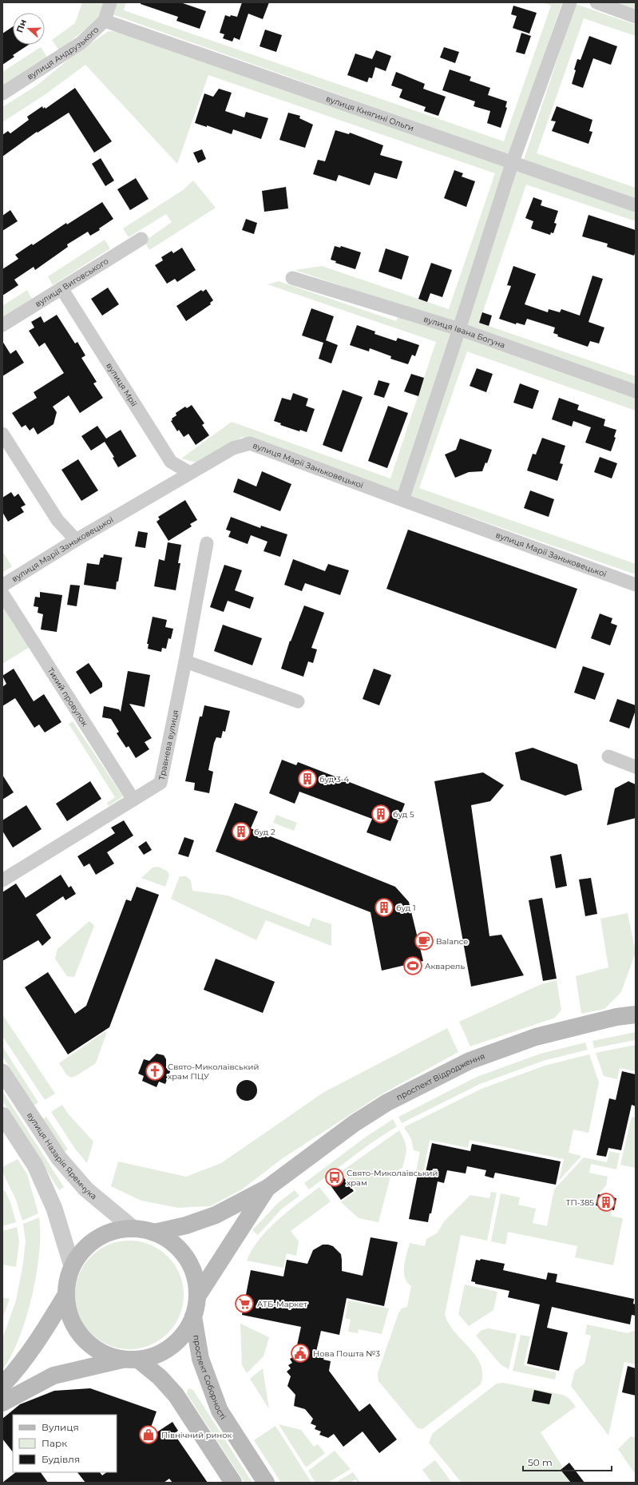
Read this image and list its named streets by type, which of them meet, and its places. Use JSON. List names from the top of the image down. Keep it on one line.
{"streets":{"main road":["проспект Відродження","проспект Соборності"],"street":["вулиця Андрузького","вулиця Княгині Ольги","вулиця Виговського","вулиця Івана Богуна","вулиця Мрії","вулиця Марії Заньковецької","Тихий провулок","Травнева вулиця","вулиця Назарія Яремчука"]},"crossings":[["вулиця Андрузького","вулиця Княгині Ольги"],["вулиця Виговського","вулиця Мрії"],["вулиця Мрії","вулиця Марії Заньковецької"],["Тихий провулок","Травнева вулиця"]],"places":{"building":["буд 3-4","буд 5","буд 2","буд 1","ТП-385"],"cafe":["Balance"],"sports":["Акварель"],"church":["Свято-Миколаївський храм ПЦУ"],"bus stop":["Свято-Миколаївський храм"],"supermarket":["АТБ-Маркет"],"public building":["Нова Пошта №3"],"shop":["Північний ринок"]},"legend":["Вулиця","Парк","Будівля"],"scale_bar":"50 m","north":"left"}
